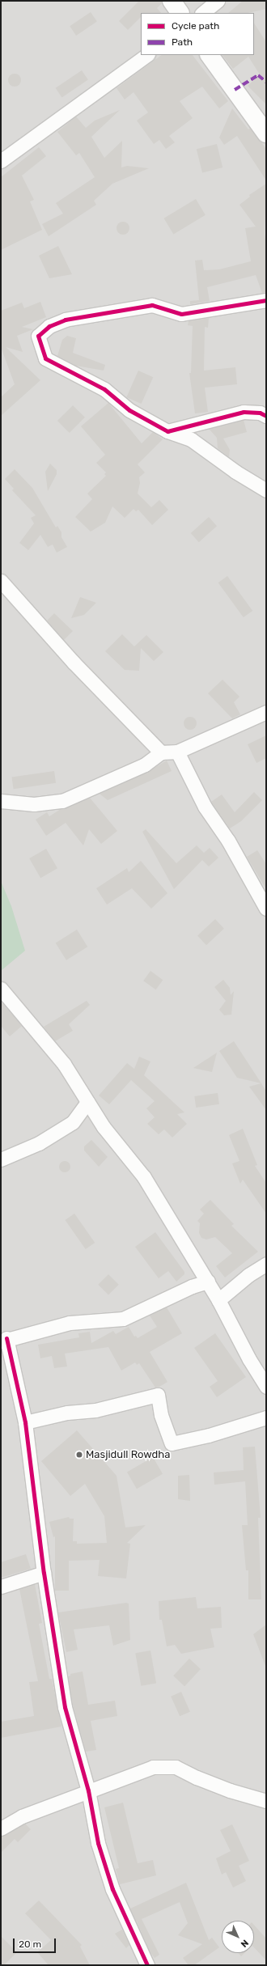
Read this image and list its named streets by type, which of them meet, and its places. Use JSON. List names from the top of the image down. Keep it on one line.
{"places":["Masjidull Rowdha"],"legend":["Cycle path","Path"],"scale_bar":"20 m","north":"bottom right"}
